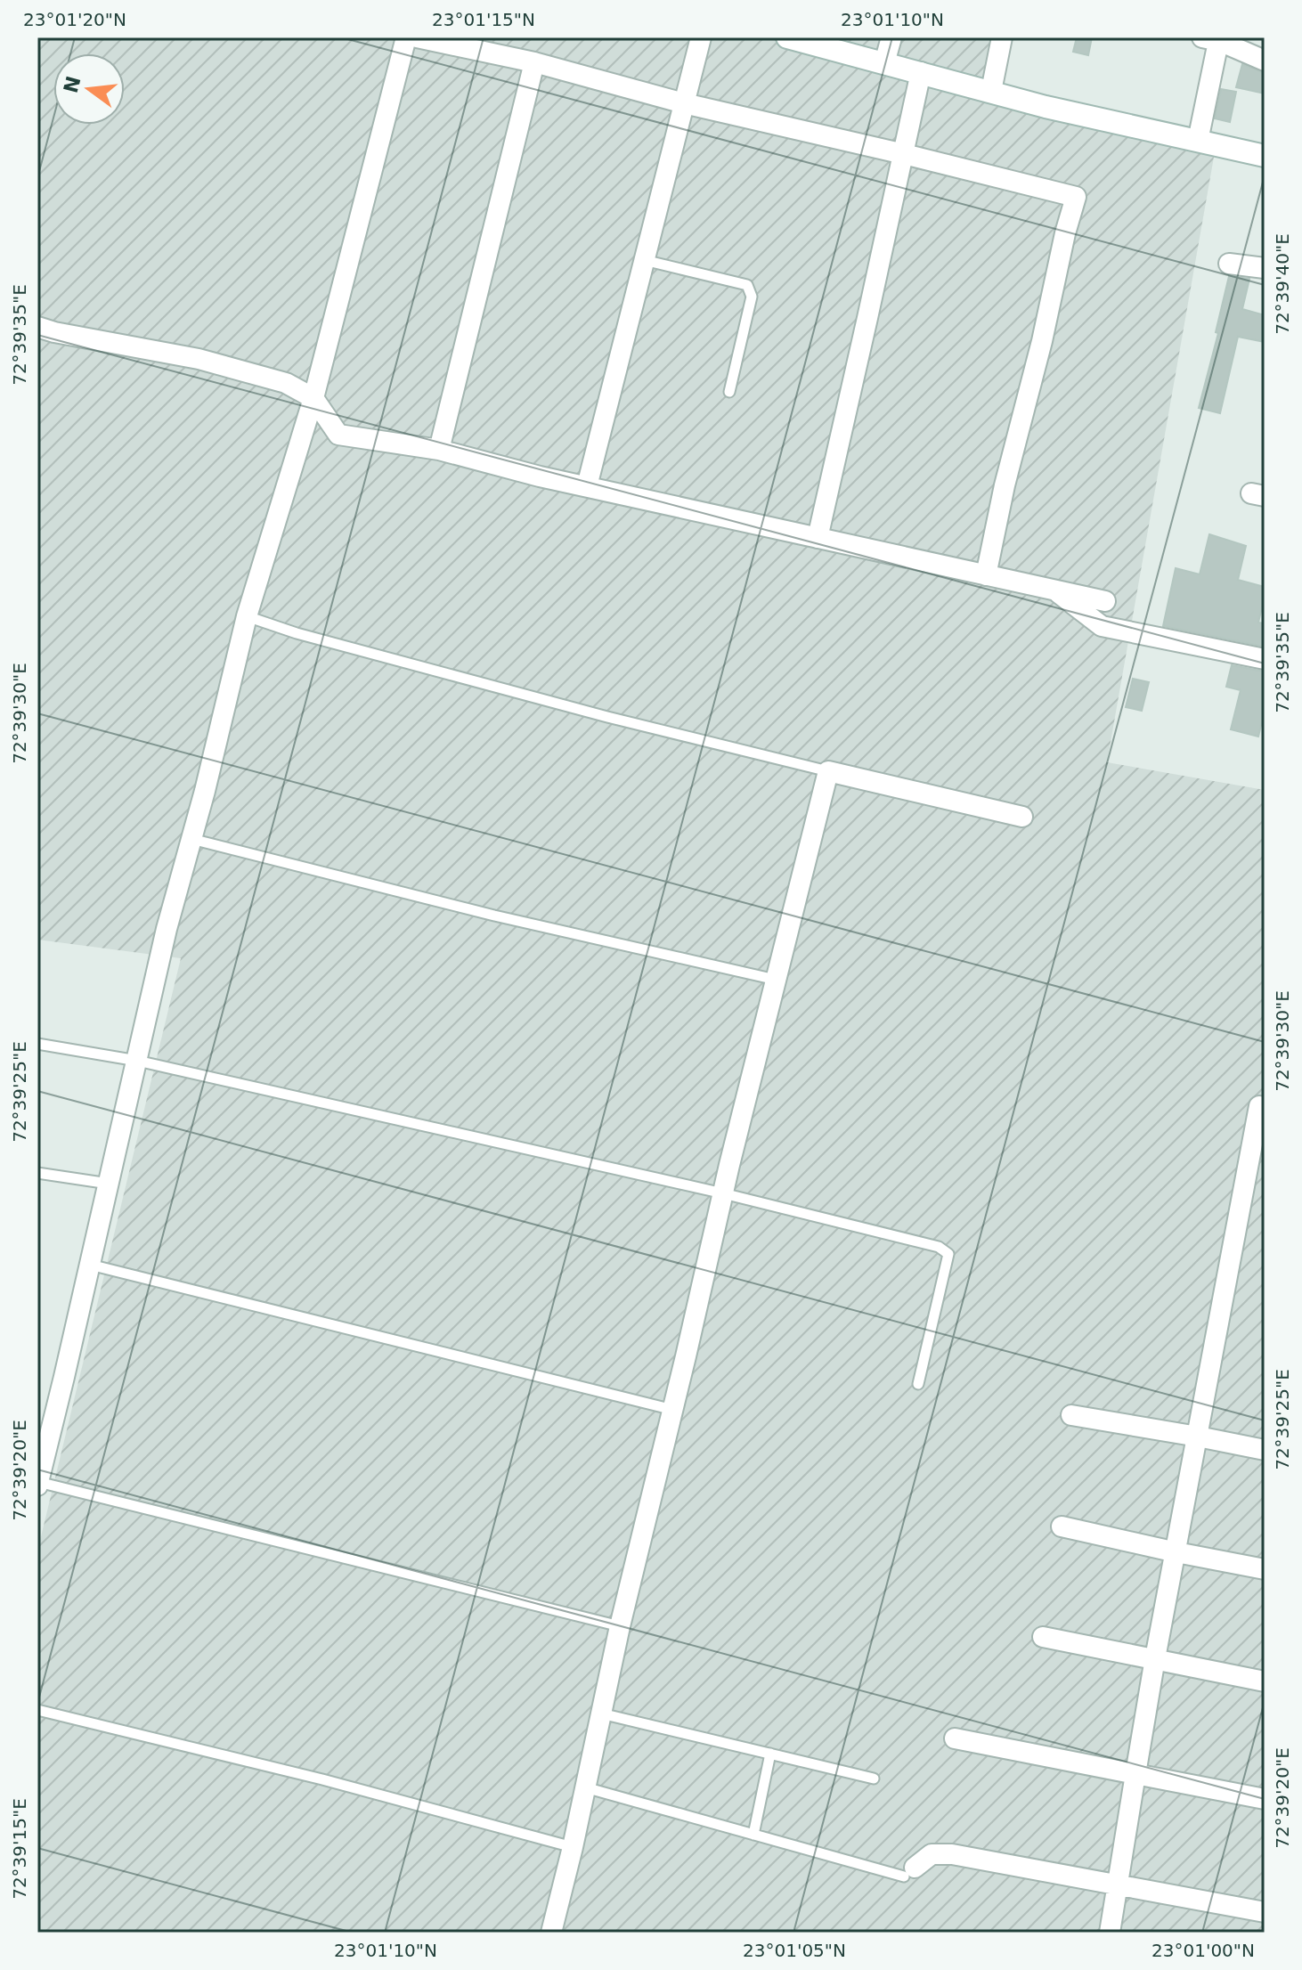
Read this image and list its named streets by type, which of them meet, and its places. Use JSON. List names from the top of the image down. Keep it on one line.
{"north":"left","coordinates":["23°01'20\"N","23°01'15\"N","23°01'10\"N","72°39'40\"E","72°39'35\"E","72°39'30\"E","72°39'25\"E","72°39'20\"E","72°39'15\"E","23°01'05\"N","23°01'00\"N"]}
